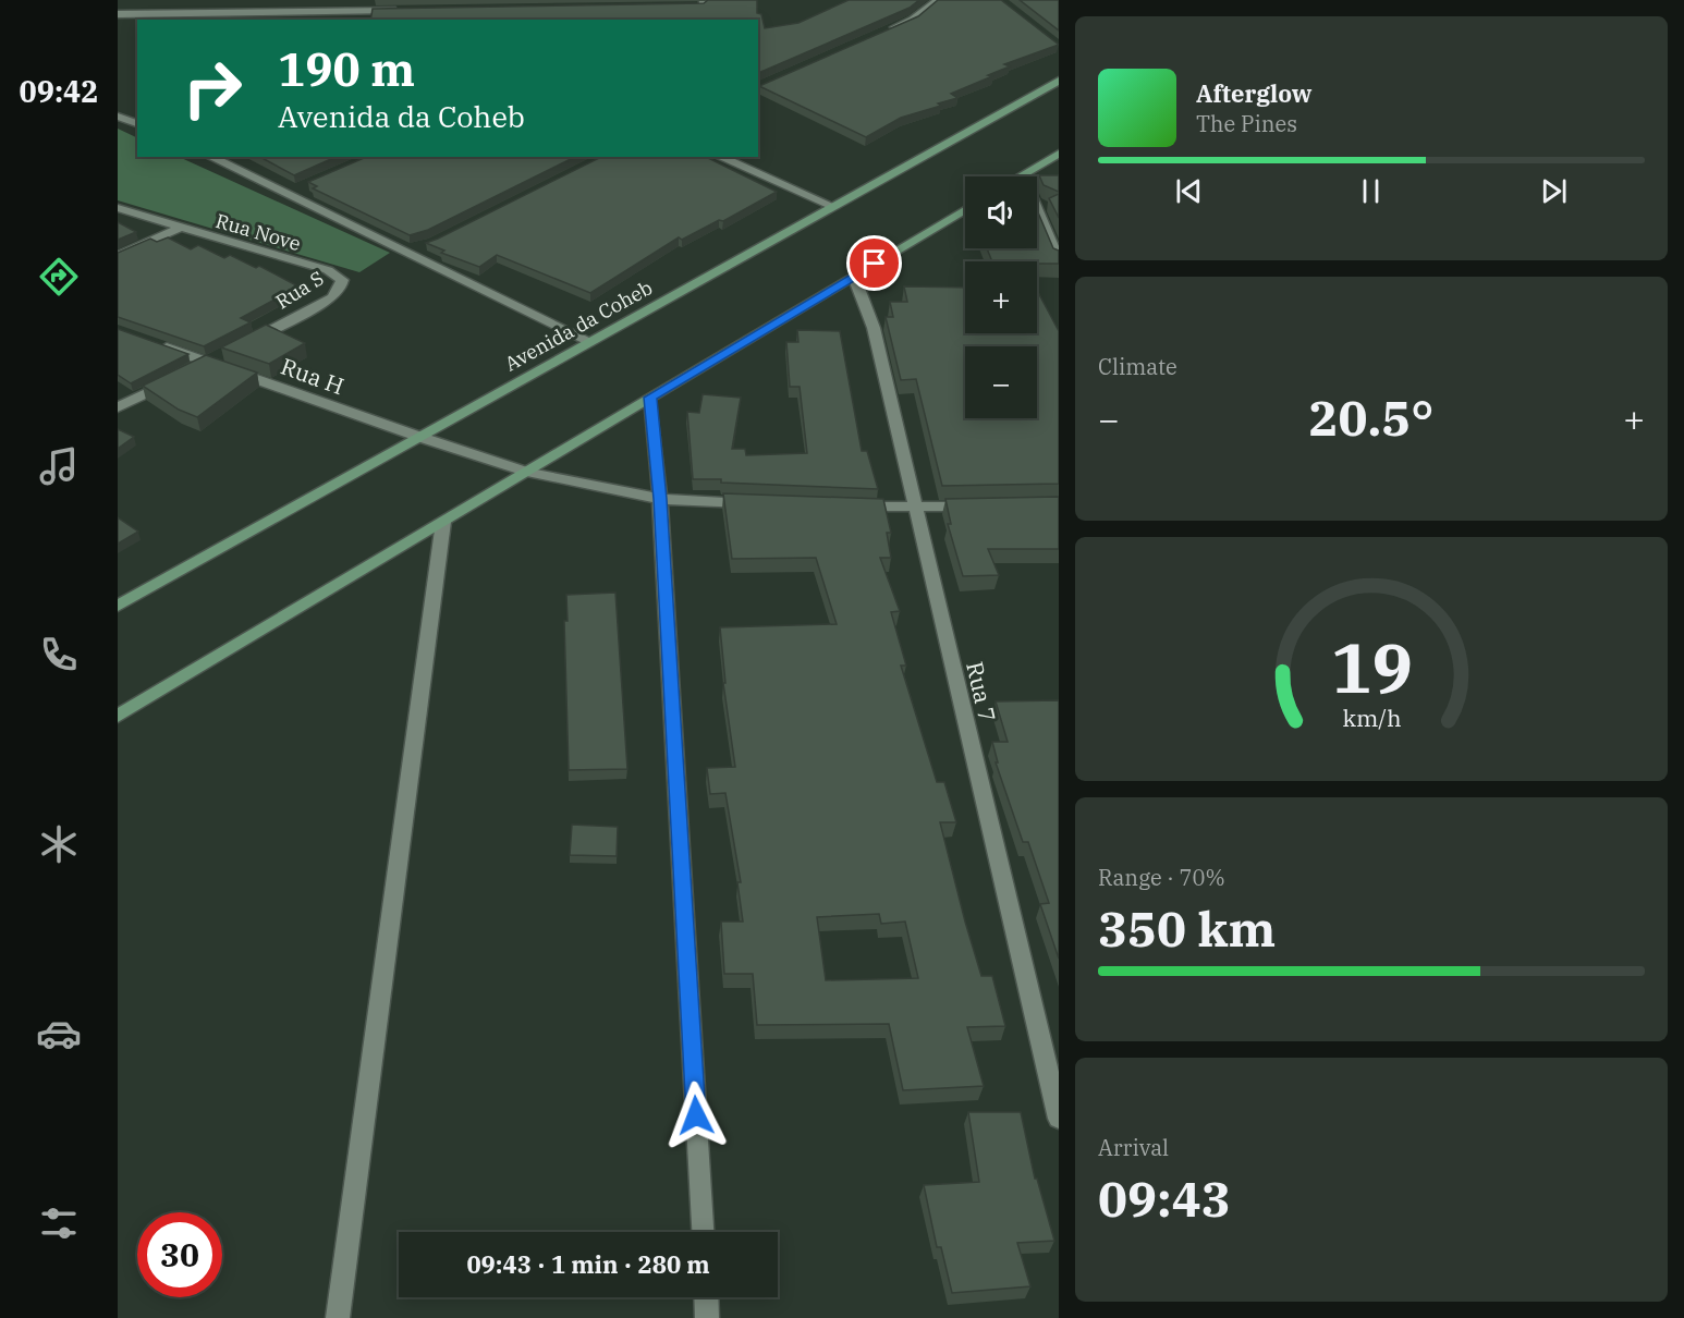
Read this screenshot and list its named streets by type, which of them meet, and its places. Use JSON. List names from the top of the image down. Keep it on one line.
{"streets":{"main road":["Avenida da Coheb"],"street":["Rua Nove","Rua S","Rua H","Rua 7"]},"crossings":[["Rua Nove","Rua S"],["Avenida da Coheb","Rua H"]],"page":{"tabs":"09:42","turn":["190 m","Avenida da Coheb"],"song":["Afterglow","The Pines"],"map_buttons":["+","−"],"tile":["Climate",["Range · 70%","350 km"],["Arrival","09:43"]],"heat":["−","20.5°","+"],"limit":"30","trip":"09:43 · 1 min · 280 m","gauge":["19","km/h"]}}
